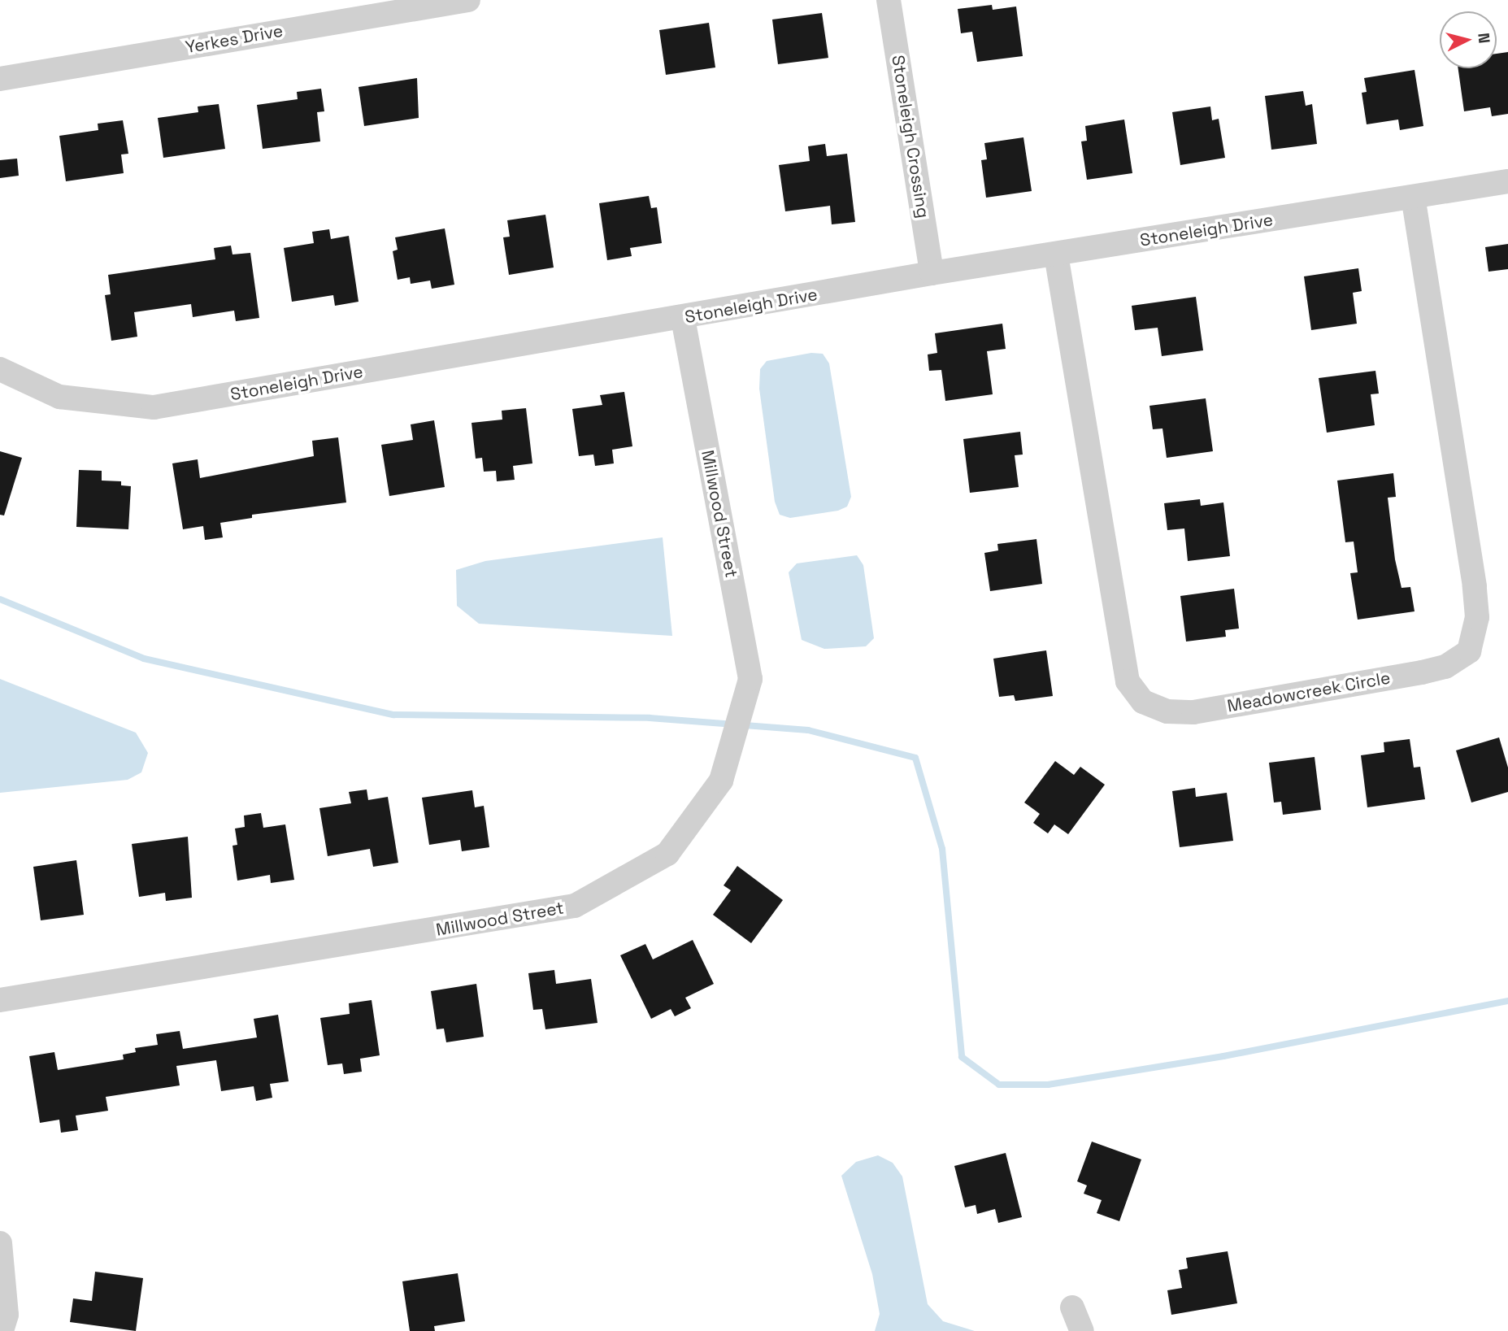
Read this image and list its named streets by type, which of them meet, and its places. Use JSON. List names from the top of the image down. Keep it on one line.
{"streets":{"street":["Yerkes Drive","Stoneleigh Crossing","Stoneleigh Drive","Millwood Street","Meadowcreek Circle"]},"crossings":[["Stoneleigh Crossing","Stoneleigh Drive"],["Stoneleigh Drive","Millwood Street"],["Stoneleigh Drive","Meadowcreek Circle"]],"north":"right"}
